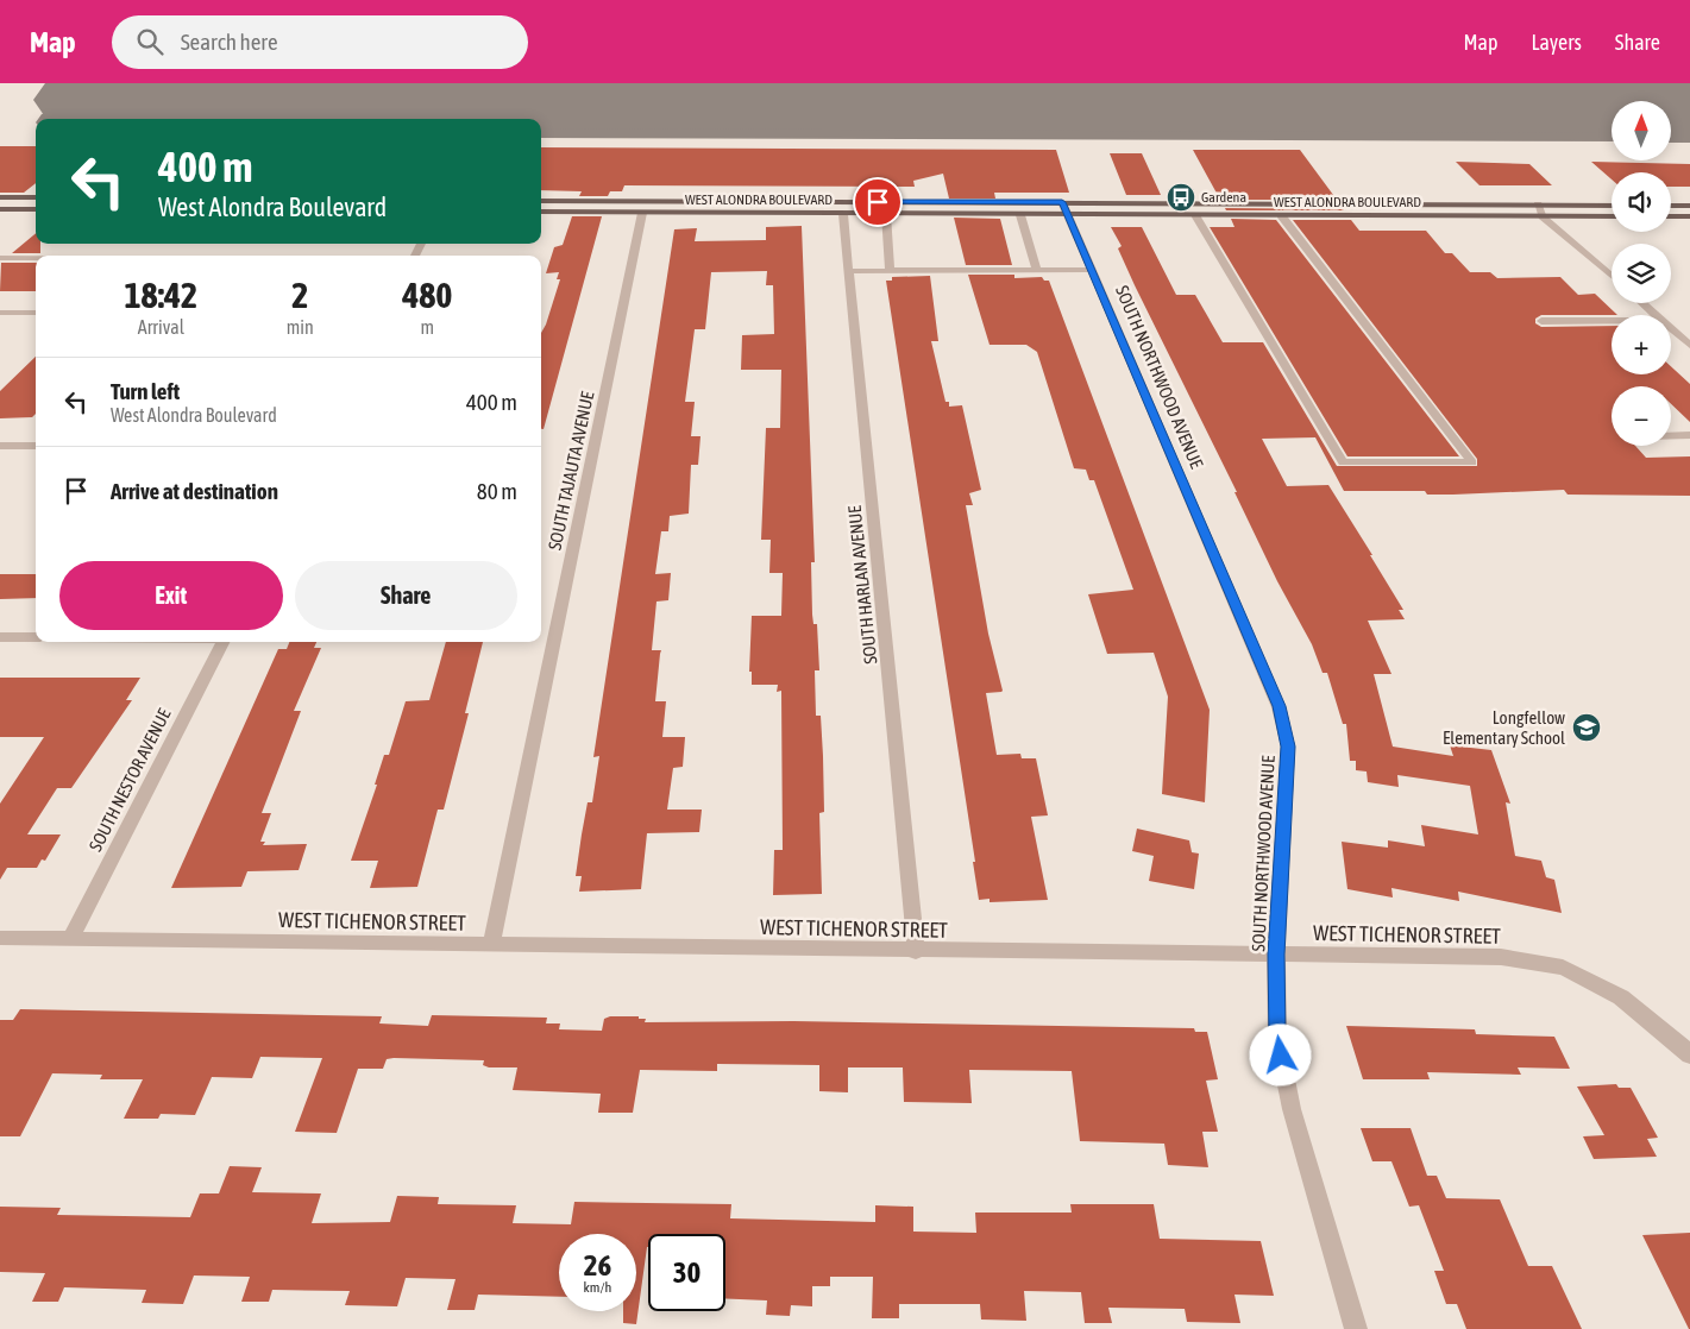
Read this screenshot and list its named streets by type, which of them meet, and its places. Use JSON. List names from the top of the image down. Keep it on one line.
{"streets":{"main road":["WEST ALONDRA BOULEVARD"],"street":["SOUTH NORTHWOOD AVENUE","SOUTH TAJAUTA AVENUE","SOUTH HARLAN AVENUE","SOUTH NESTOR AVENUE","WEST TICHENOR STREET"]},"crossings":[["WEST ALONDRA BOULEVARD","SOUTH NORTHWOOD AVENUE"],["WEST ALONDRA BOULEVARD","SOUTH TAJAUTA AVENUE"],["WEST ALONDRA BOULEVARD","SOUTH HARLAN AVENUE"],["SOUTH NORTHWOOD AVENUE","WEST TICHENOR STREET"],["SOUTH TAJAUTA AVENUE","WEST TICHENOR STREET"],["SOUTH HARLAN AVENUE","WEST TICHENOR STREET"],["SOUTH NESTOR AVENUE","WEST TICHENOR STREET"]],"places":{"bus stop":["Gardena"],"school or university":["Longfellow Elementary School"]},"north":"top","page":{"header":"Map","search":"Search here","nav":["Map","Layers","Share"],"map_buttons":["+","−"],"turn":["400 m","West Alondra Boulevard"],"eta":["18:42","Arrival","2","min","480","m"],"list":[{"name":"Turn left","note":"West Alondra Boulevard","value":"400 m"},{"name":"Arrive at destination","value":"80 m"}],"buttons":["Exit","Share"],"speed":"26 km/h","limit":"30"}}
